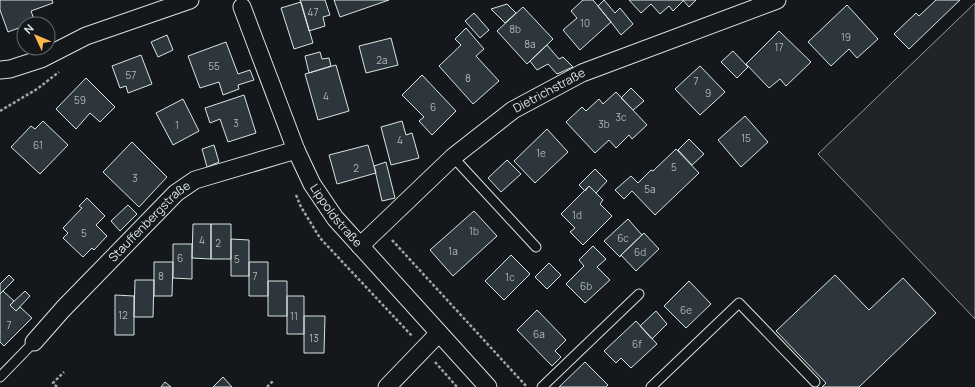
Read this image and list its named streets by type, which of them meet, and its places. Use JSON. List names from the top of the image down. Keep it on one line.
{"streets":{"street":["Dietrichstraße","Lippoldstraße","Stauffenbergstraße"]},"crossings":[["Dietrichstraße","Lippoldstraße"],["Lippoldstraße","Stauffenbergstraße"]],"house_numbers":["47","10","8b","19","8a","17","2a","55","57","8","7","9","4","59","6","3c","3","3b","1","15","4","61","1e","5","2","3","5a","1d","1b","5","6c","4","2","1a","6d","6","5","8","7","1c","6b","6e","12","11","7","6a","13","6f"],"north":"top left"}
